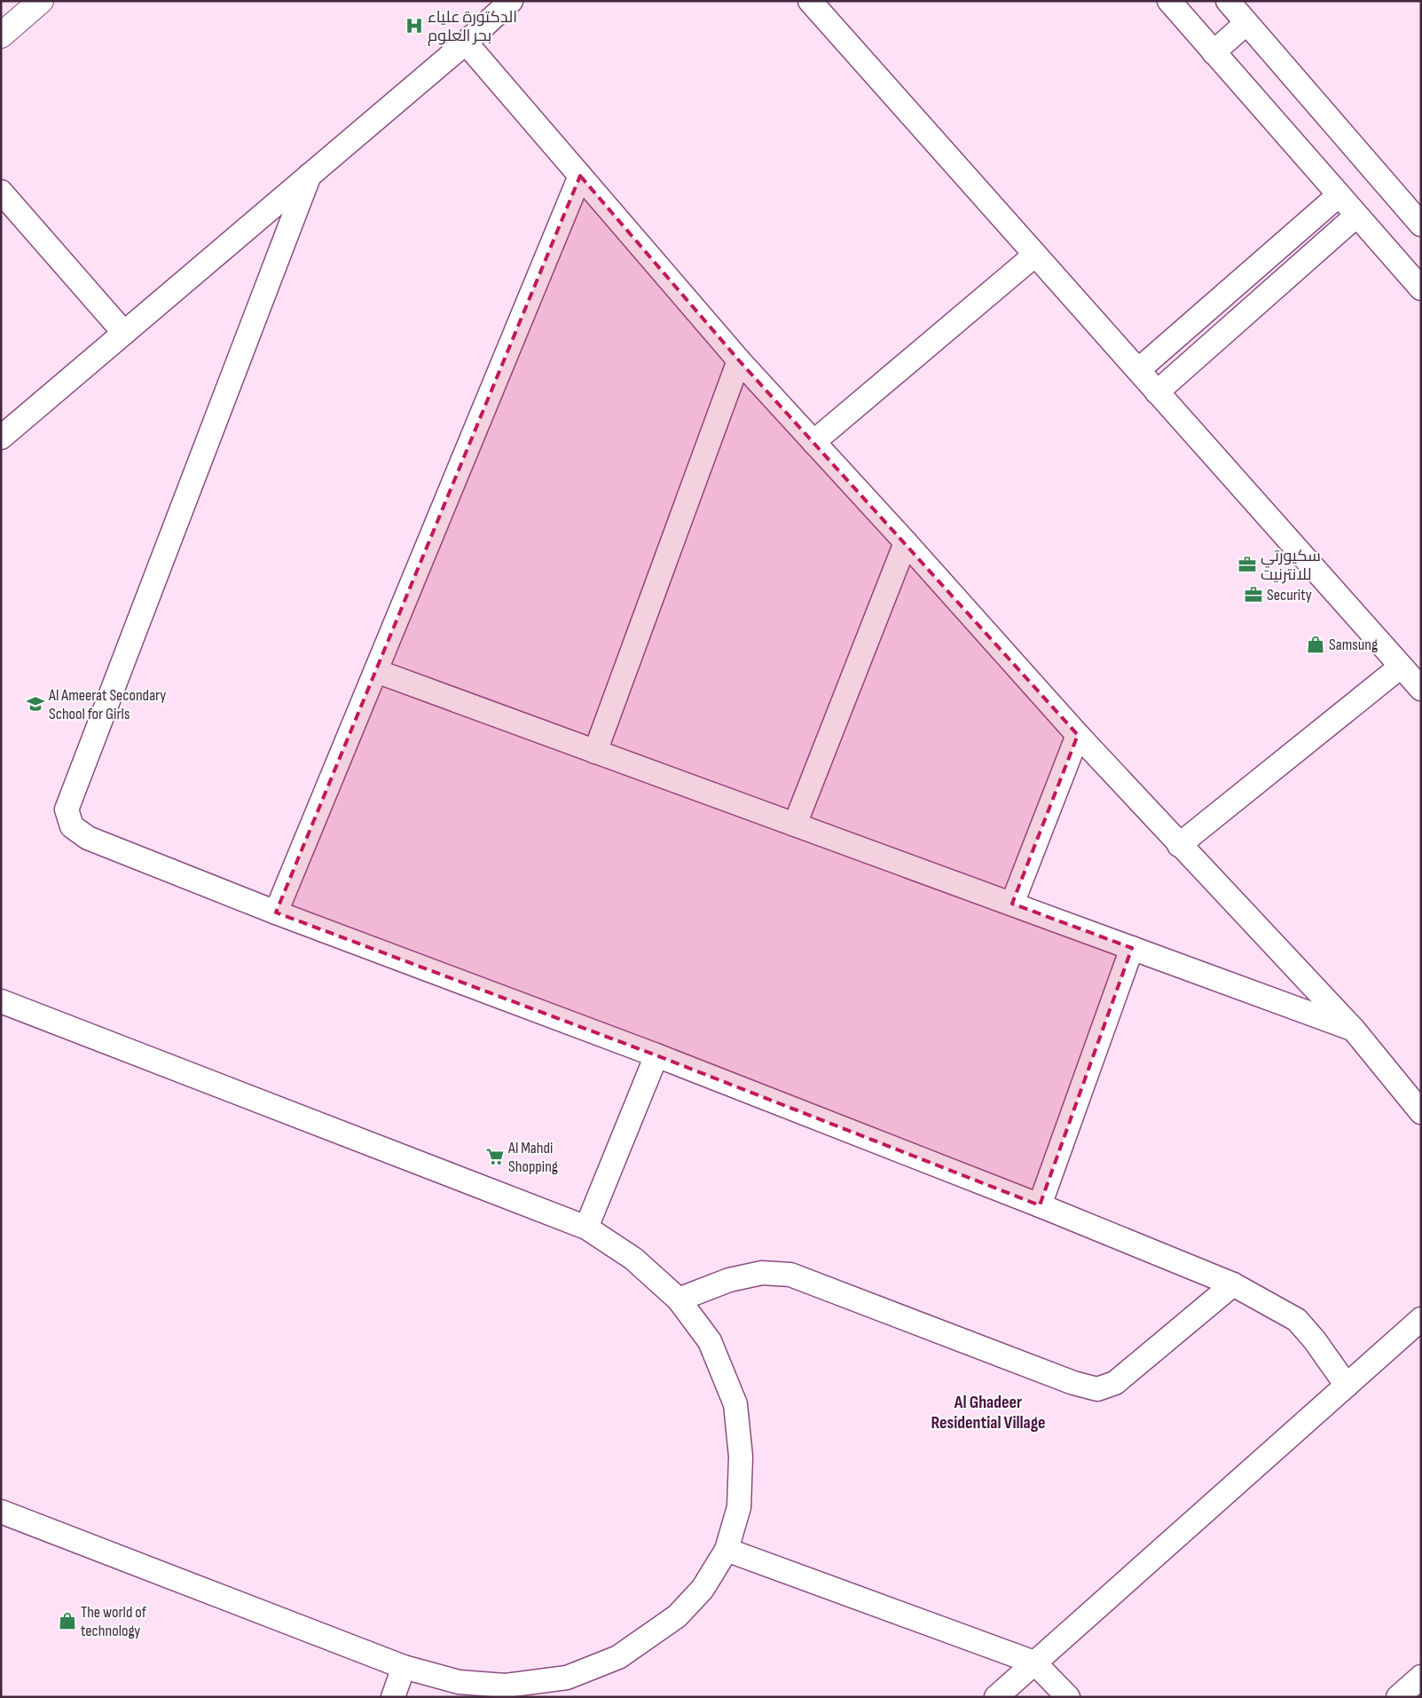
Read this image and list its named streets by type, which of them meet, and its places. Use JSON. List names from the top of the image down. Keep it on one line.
{"districts":["Al Ghadeer Residential Village"],"places":{"hospital":["الدكتورة علياء بحر العلوم"],"office":["سكيورتي للانترنيت","Security"],"shop":["Samsung","The world of technology"],"school or university":["Al Ameerat Secondary School for Girls"],"supermarket":["Al Mahdi Shopping"]}}
